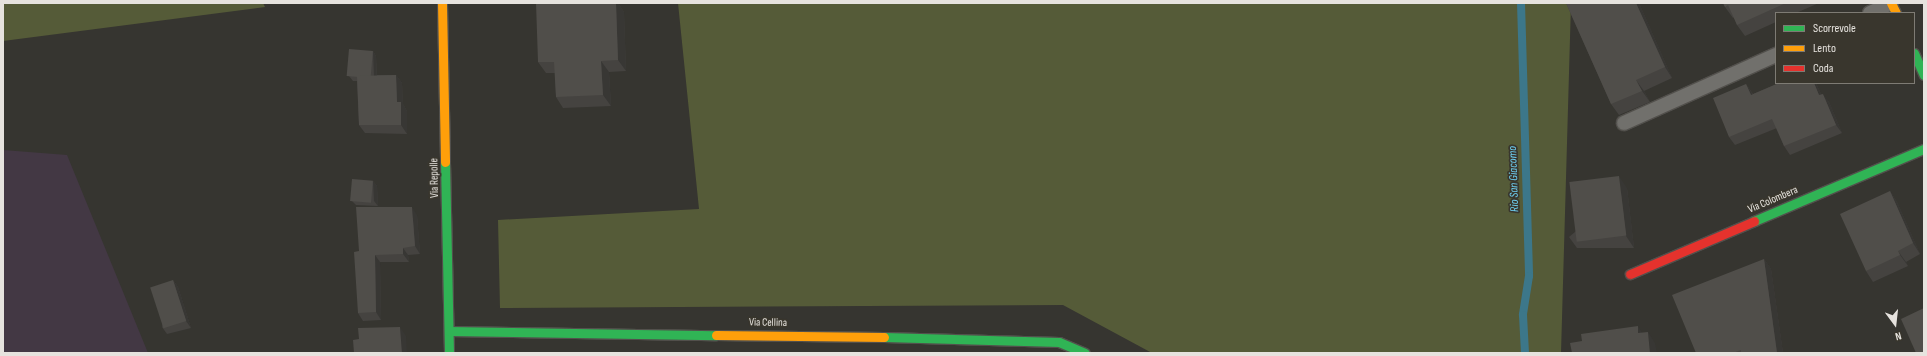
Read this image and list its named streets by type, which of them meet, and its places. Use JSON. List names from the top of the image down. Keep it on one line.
{"streets":{"street":["Via Repolle","Via Colombera","Via Cellina"]},"crossings":[["Via Repolle","Via Cellina"]],"water":["Rio San Giacomo"],"legend":["Scorrevole","Lento","Coda"],"north":"bottom"}
